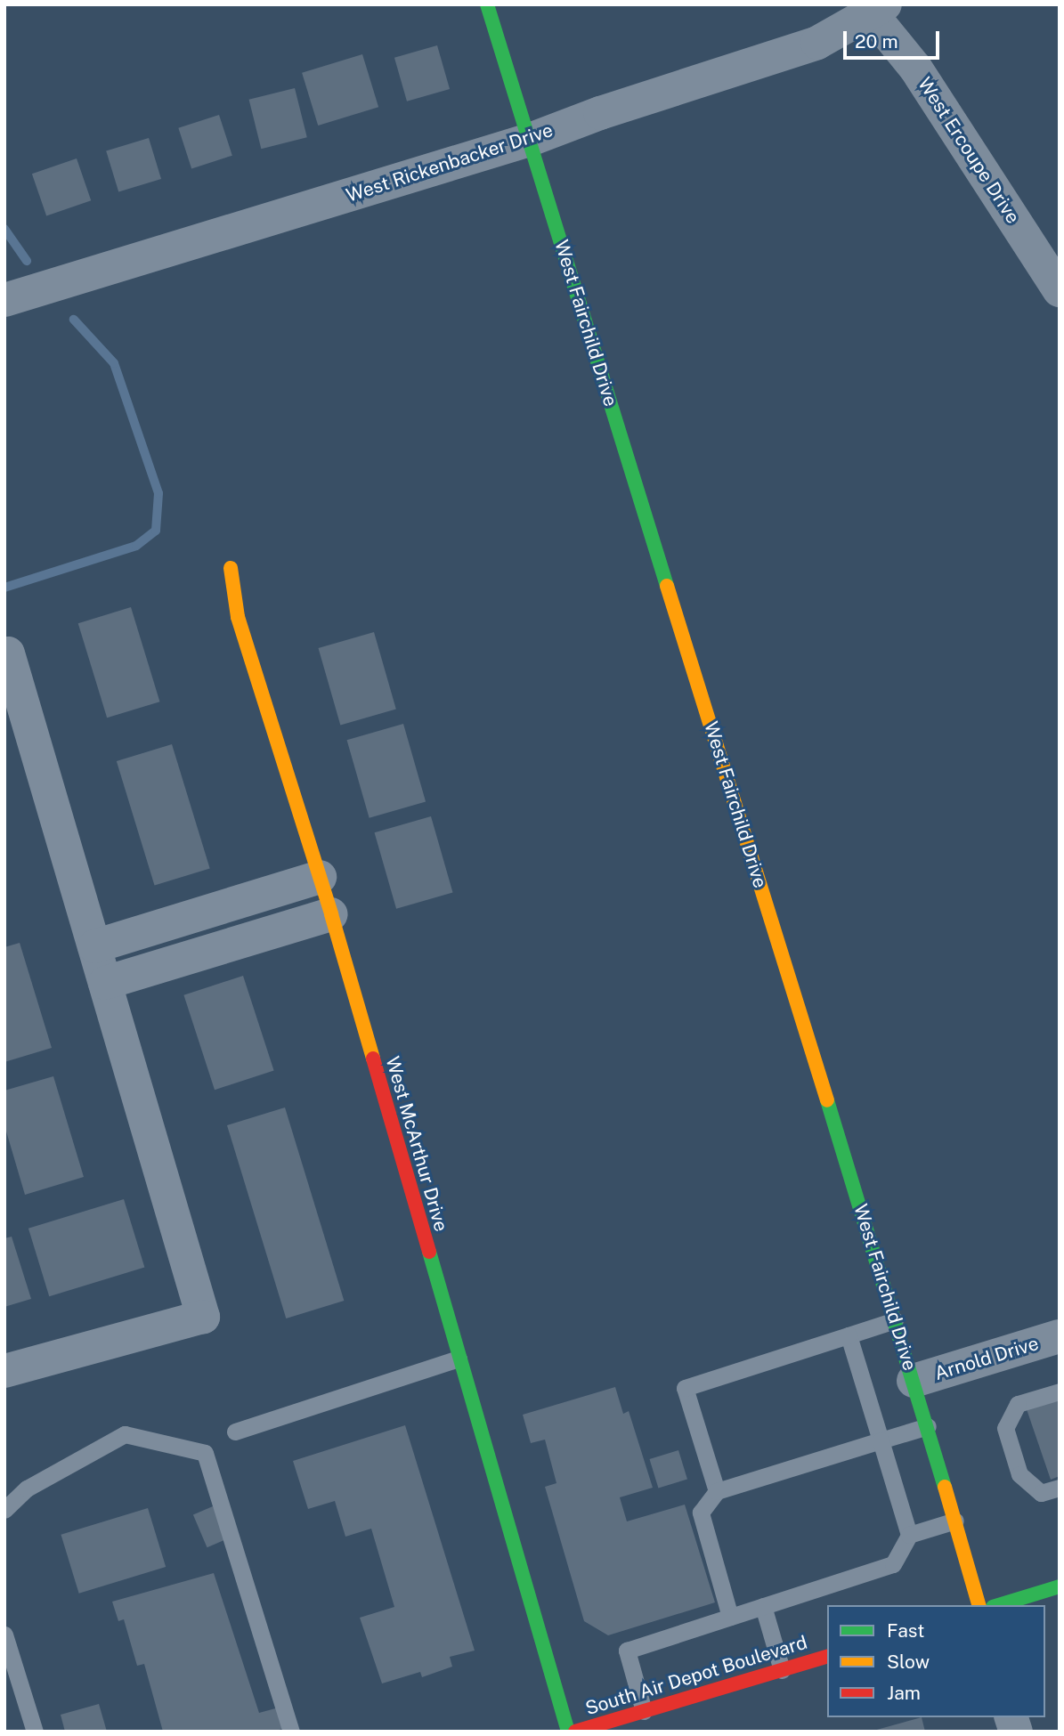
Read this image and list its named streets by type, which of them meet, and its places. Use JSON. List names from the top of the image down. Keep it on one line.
{"streets":{"street":["West Ercoupe Drive","West Rickenbacker Drive","West Fairchild Drive","West McArthur Drive","Arnold Drive","South Air Depot Boulevard"]},"crossings":[["West Ercoupe Drive","West Rickenbacker Drive"],["West Rickenbacker Drive","West Fairchild Drive"],["West Fairchild Drive","Arnold Drive"]],"legend":["Fast","Slow","Jam"],"scale_bar":"20 m"}
